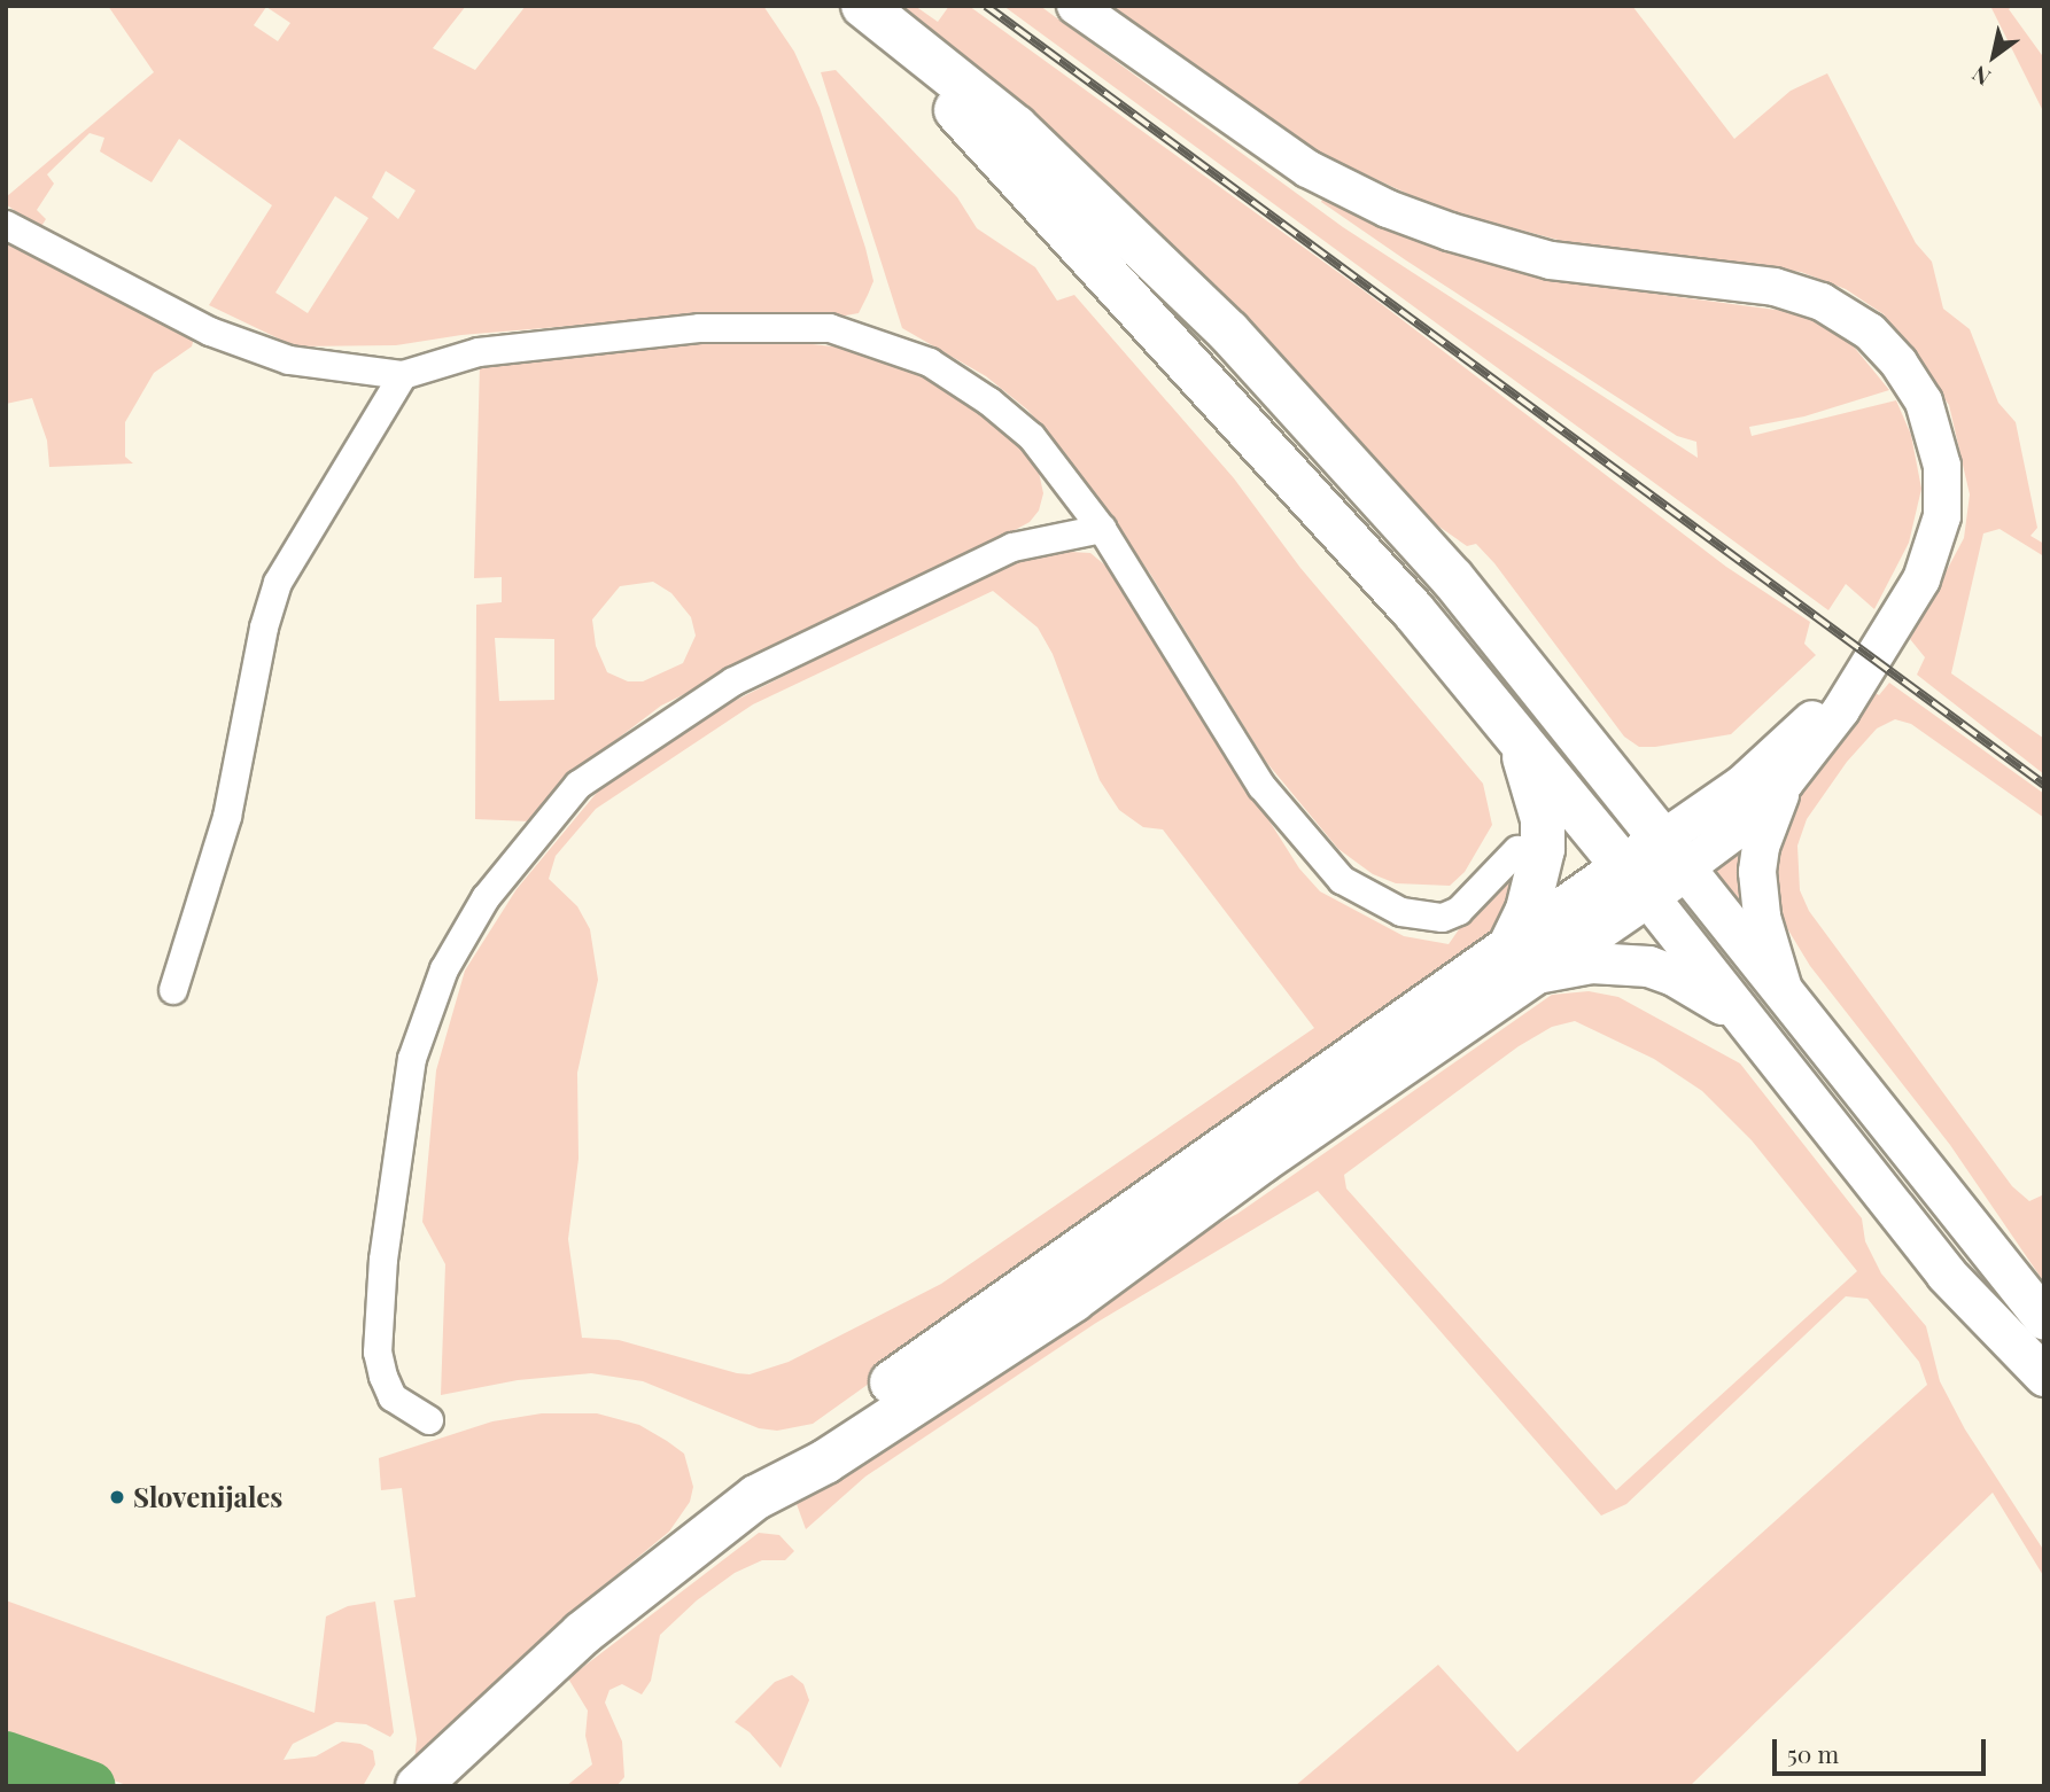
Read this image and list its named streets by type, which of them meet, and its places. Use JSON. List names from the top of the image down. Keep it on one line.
{"places":["Slovenijales"],"scale_bar":"50 m","north":"bottom left"}
